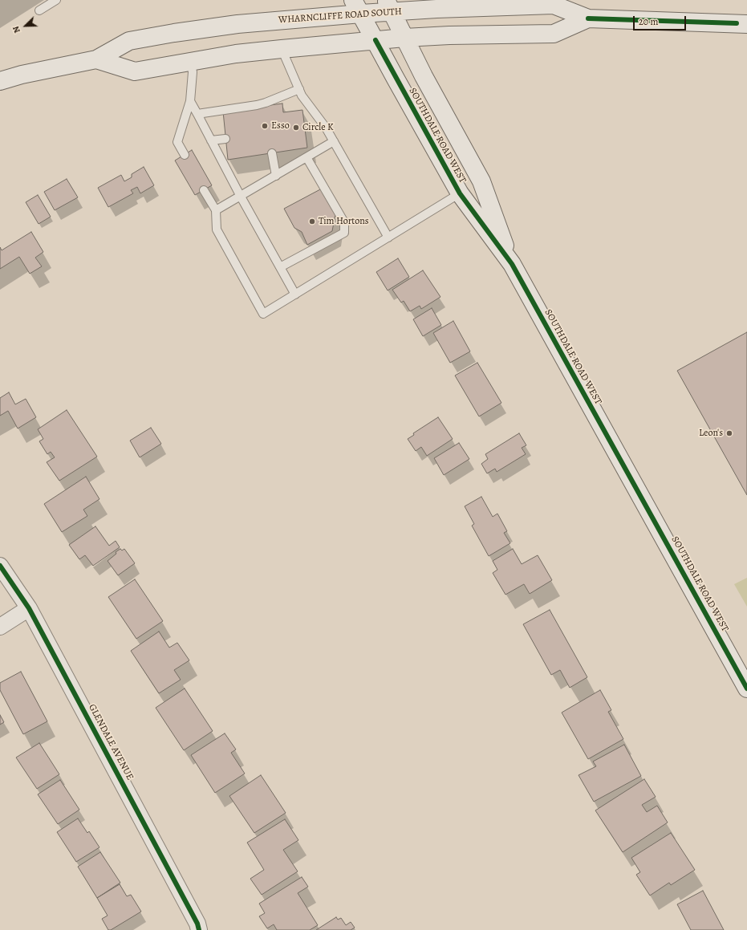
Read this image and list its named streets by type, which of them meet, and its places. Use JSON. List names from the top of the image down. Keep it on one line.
{"streets":{"main road":["WHARNCLIFFE ROAD SOUTH","SOUTHDALE ROAD WEST"],"street":["GLENDALE AVENUE"]},"crossings":[["WHARNCLIFFE ROAD SOUTH","SOUTHDALE ROAD WEST"]],"places":["Esso","Circle K","Tim Hortons","Leon's"],"scale_bar":"20 m","north":"bottom left"}
